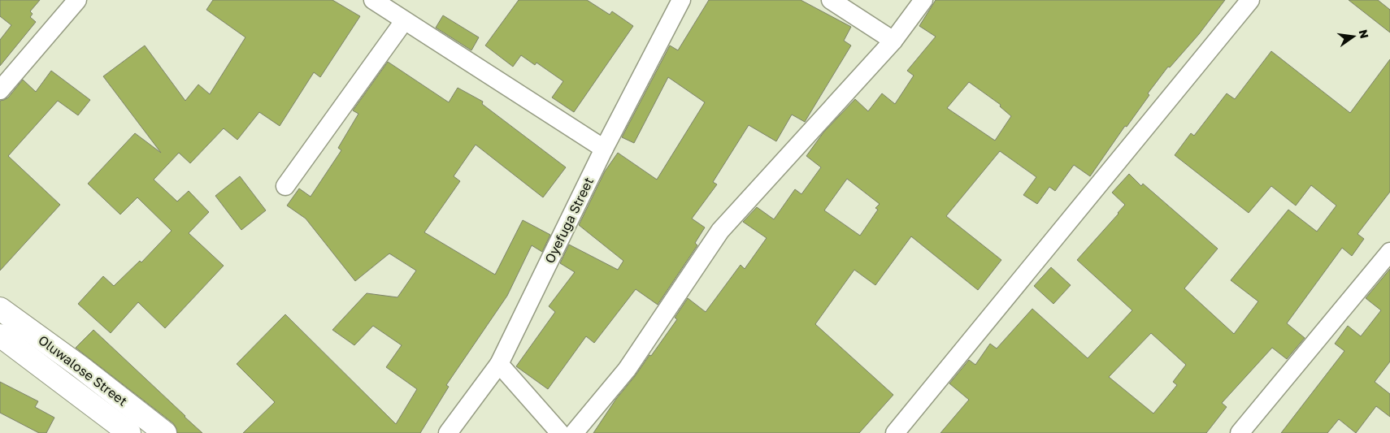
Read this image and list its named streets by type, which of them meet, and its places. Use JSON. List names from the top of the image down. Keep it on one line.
{"streets":{"street":["Oyefuga Street","Oluwalose Street"]},"north":"right"}
